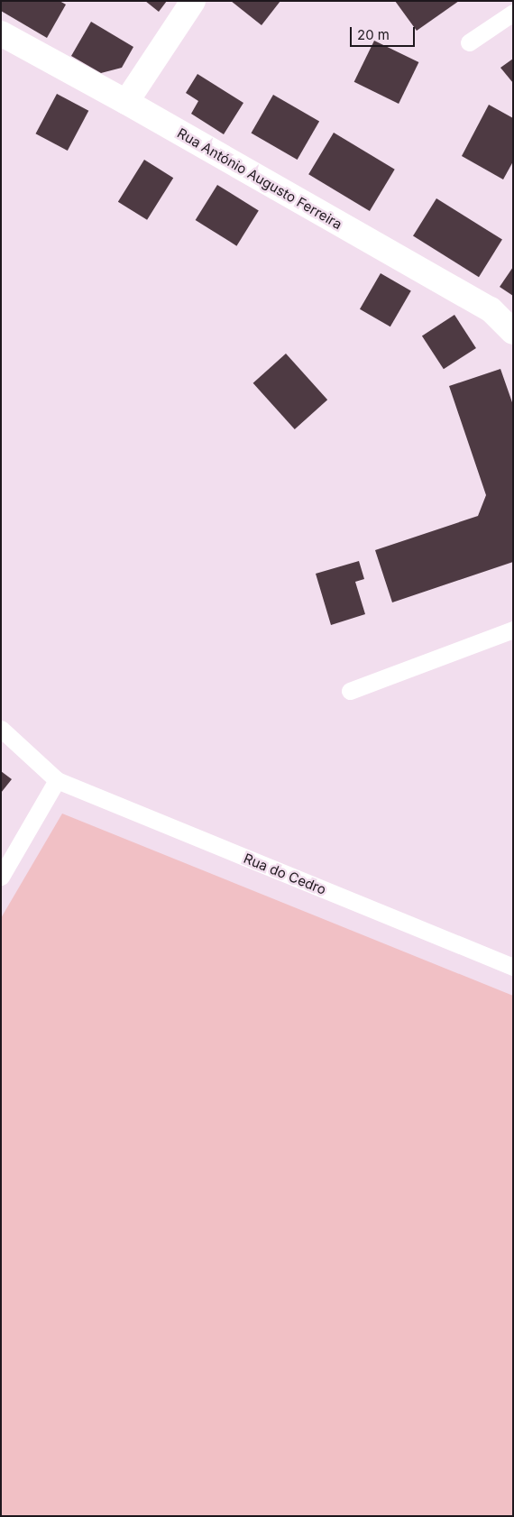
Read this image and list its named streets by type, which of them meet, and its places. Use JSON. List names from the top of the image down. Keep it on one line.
{"streets":{"street":["Rua António Augusto Ferreira","Rua do Cedro"]},"scale_bar":"20 m"}
